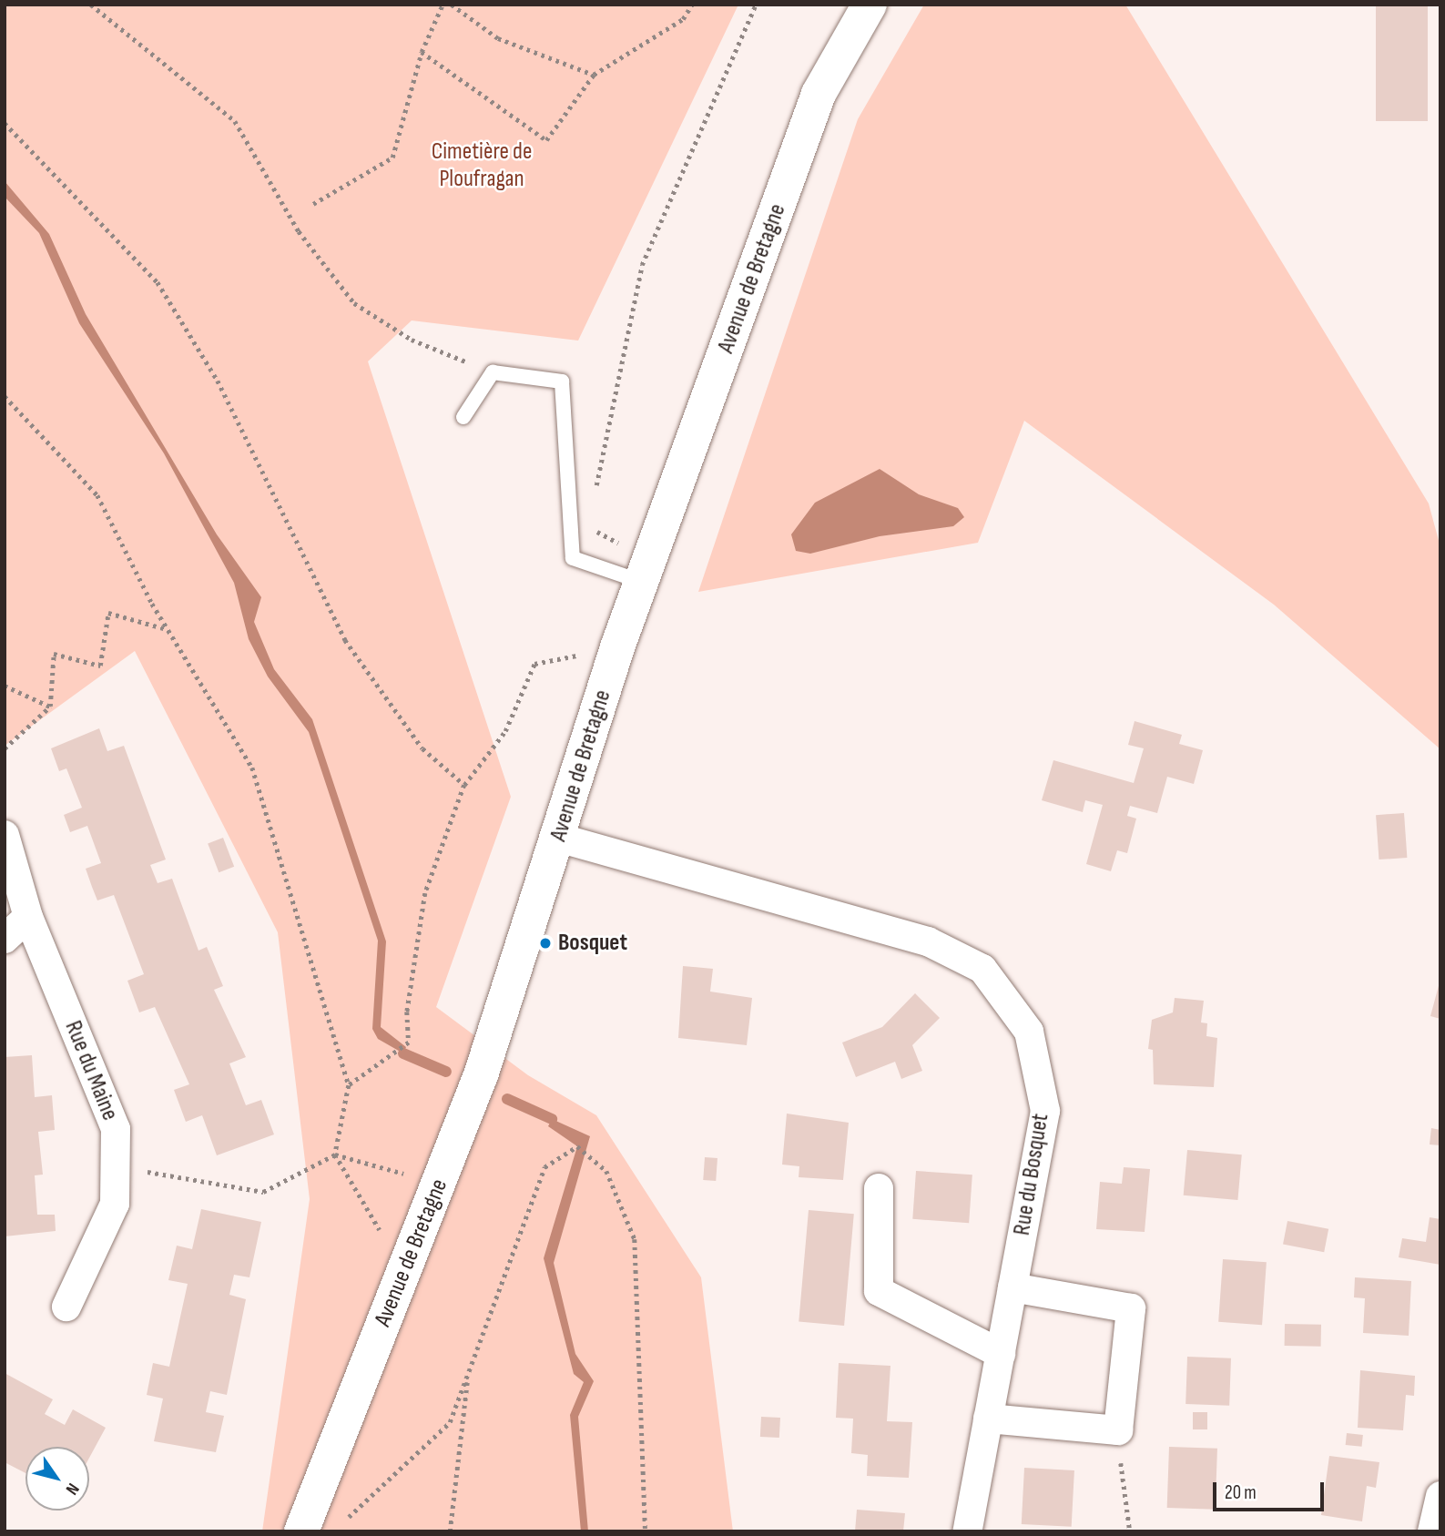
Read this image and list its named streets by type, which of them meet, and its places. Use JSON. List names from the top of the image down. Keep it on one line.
{"streets":{"street":["Avenue de Bretagne","Rue du Maine","Rue du Bosquet"]},"crossings":[["Avenue de Bretagne","Rue du Bosquet"]],"parks":["Cimetière de Ploufragan"],"places":["Bosquet"],"scale_bar":"20 m","north":"bottom right"}
